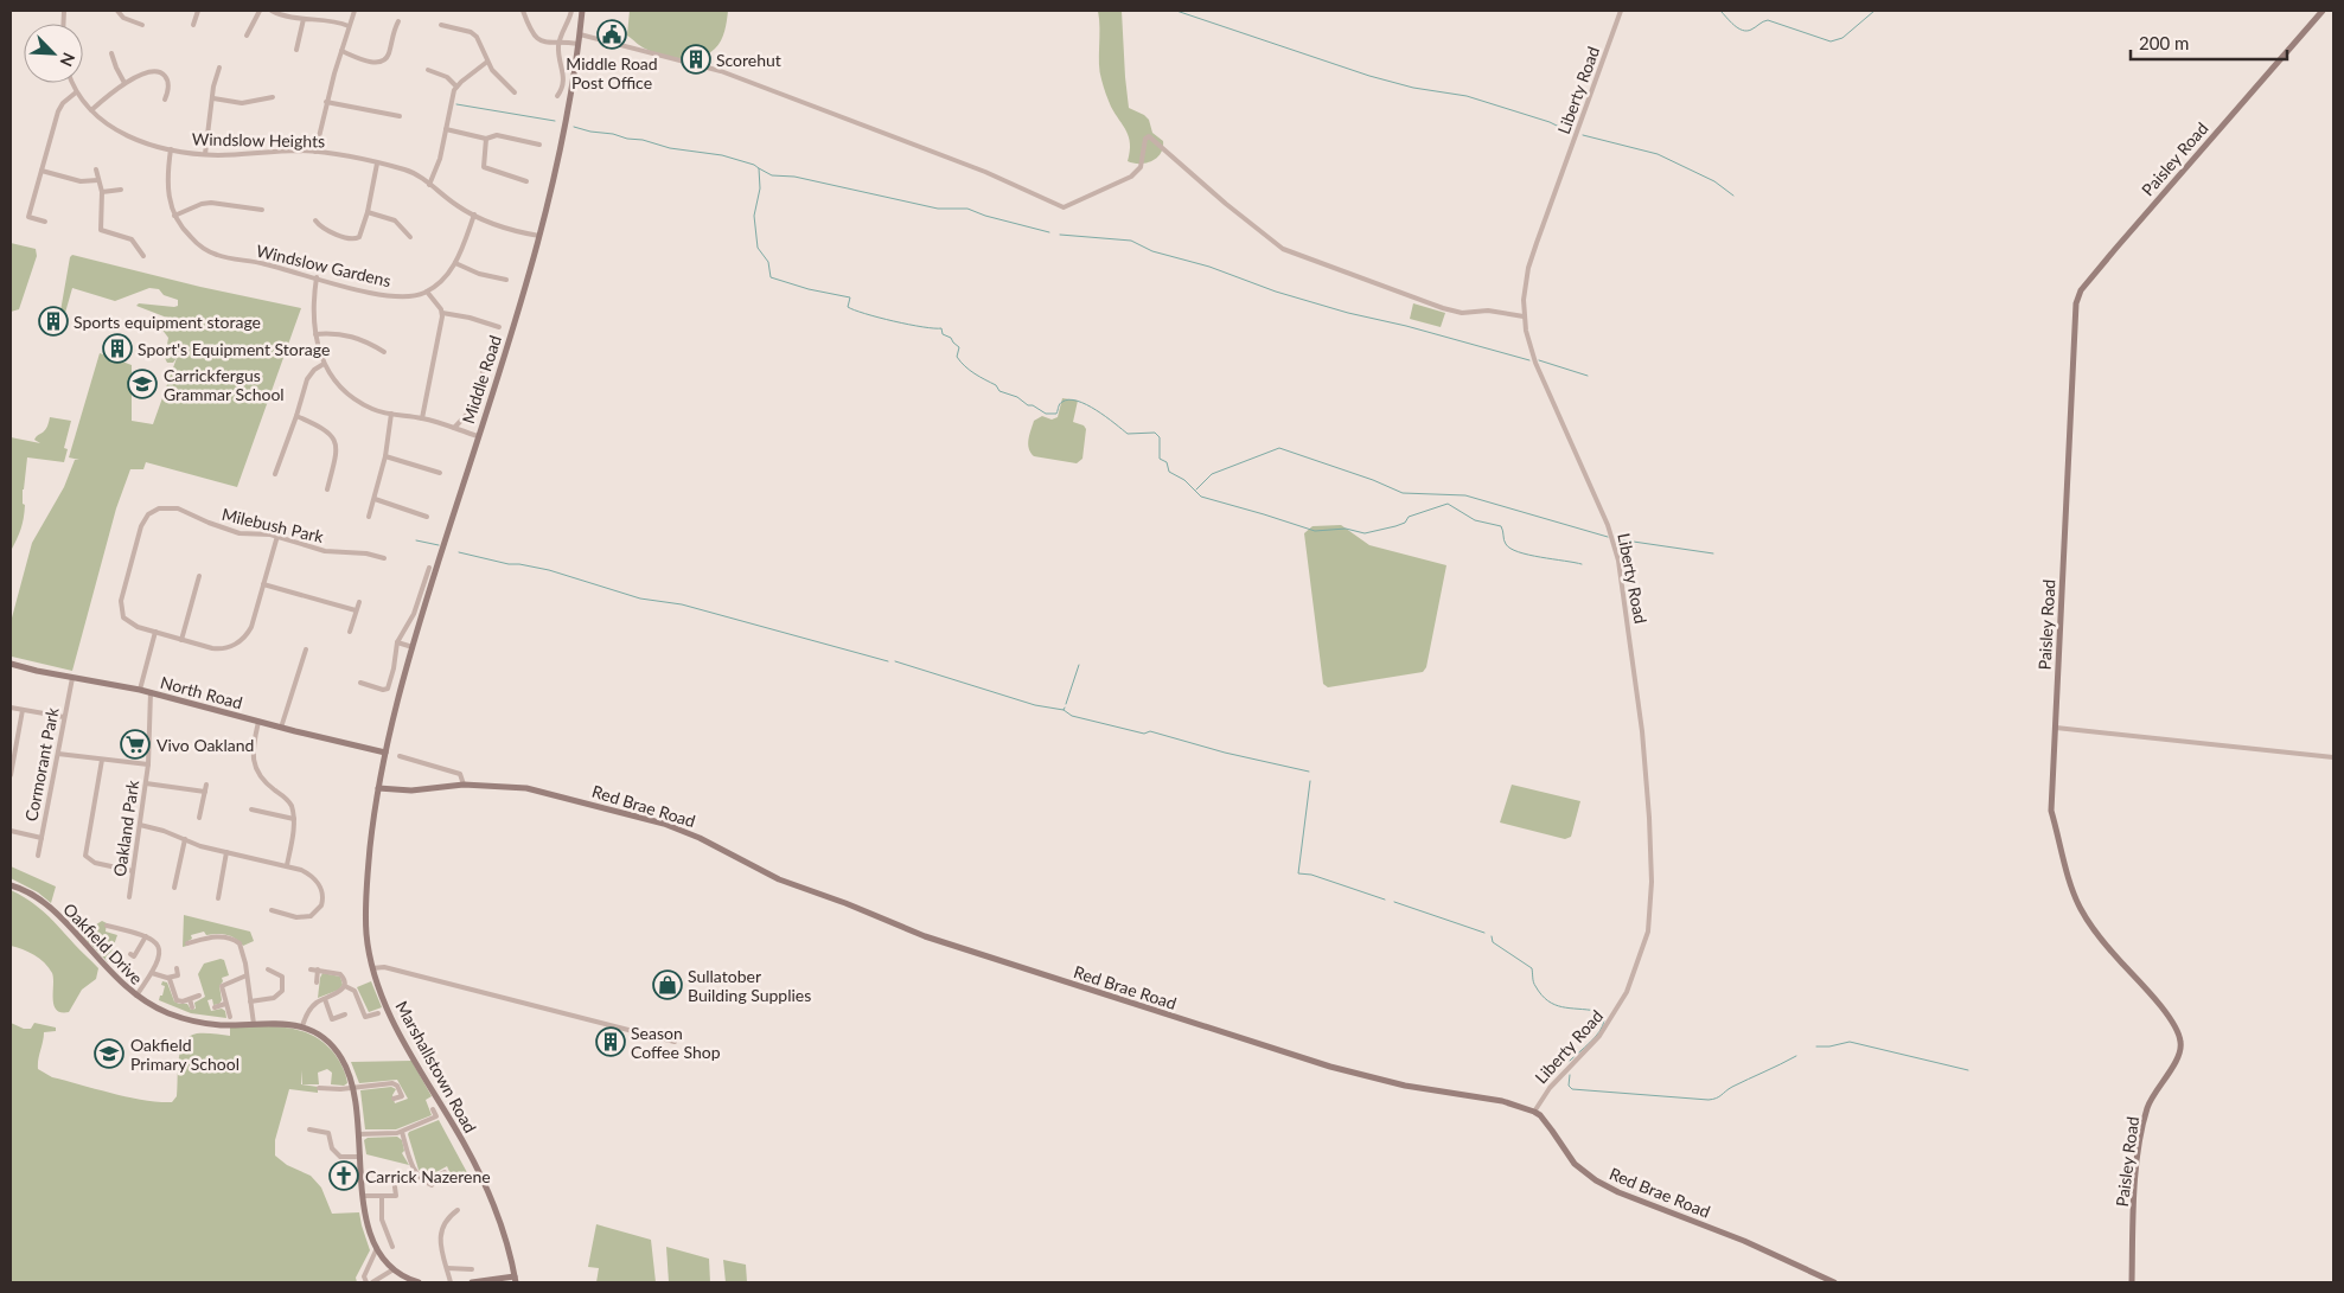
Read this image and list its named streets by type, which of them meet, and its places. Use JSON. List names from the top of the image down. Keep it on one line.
{"streets":{"street":["Liberty Road","Windslow Heights","Paisley Road","Windslow Gardens","Middle Road","Milebush Park","North Road","Cormorant Park","Red Brae Road","Oakland Park","Oakfield Drive","Marshallstown Road"]},"crossings":[["Liberty Road","Red Brae Road"],["Windslow Heights","Middle Road"],["Middle Road","North Road"],["Middle Road","Marshallstown Road"],["North Road","Cormorant Park"],["North Road","Oakland Park"],["North Road","Marshallstown Road"],["Red Brae Road","Marshallstown Road"]],"places":{"public building":["Middle Road Post Office"],"building":["Scorehut","Sports equipment storage","Sport's Equipment Storage","Season Coffee Shop"],"school or university":["Carrickfergus Grammar School","Oakfield Primary School"],"supermarket":["Vivo Oakland"],"shop":["Sullatober Building Supplies"],"church":["Carrick Nazerene"]},"scale_bar":"200 m","north":"bottom right"}
